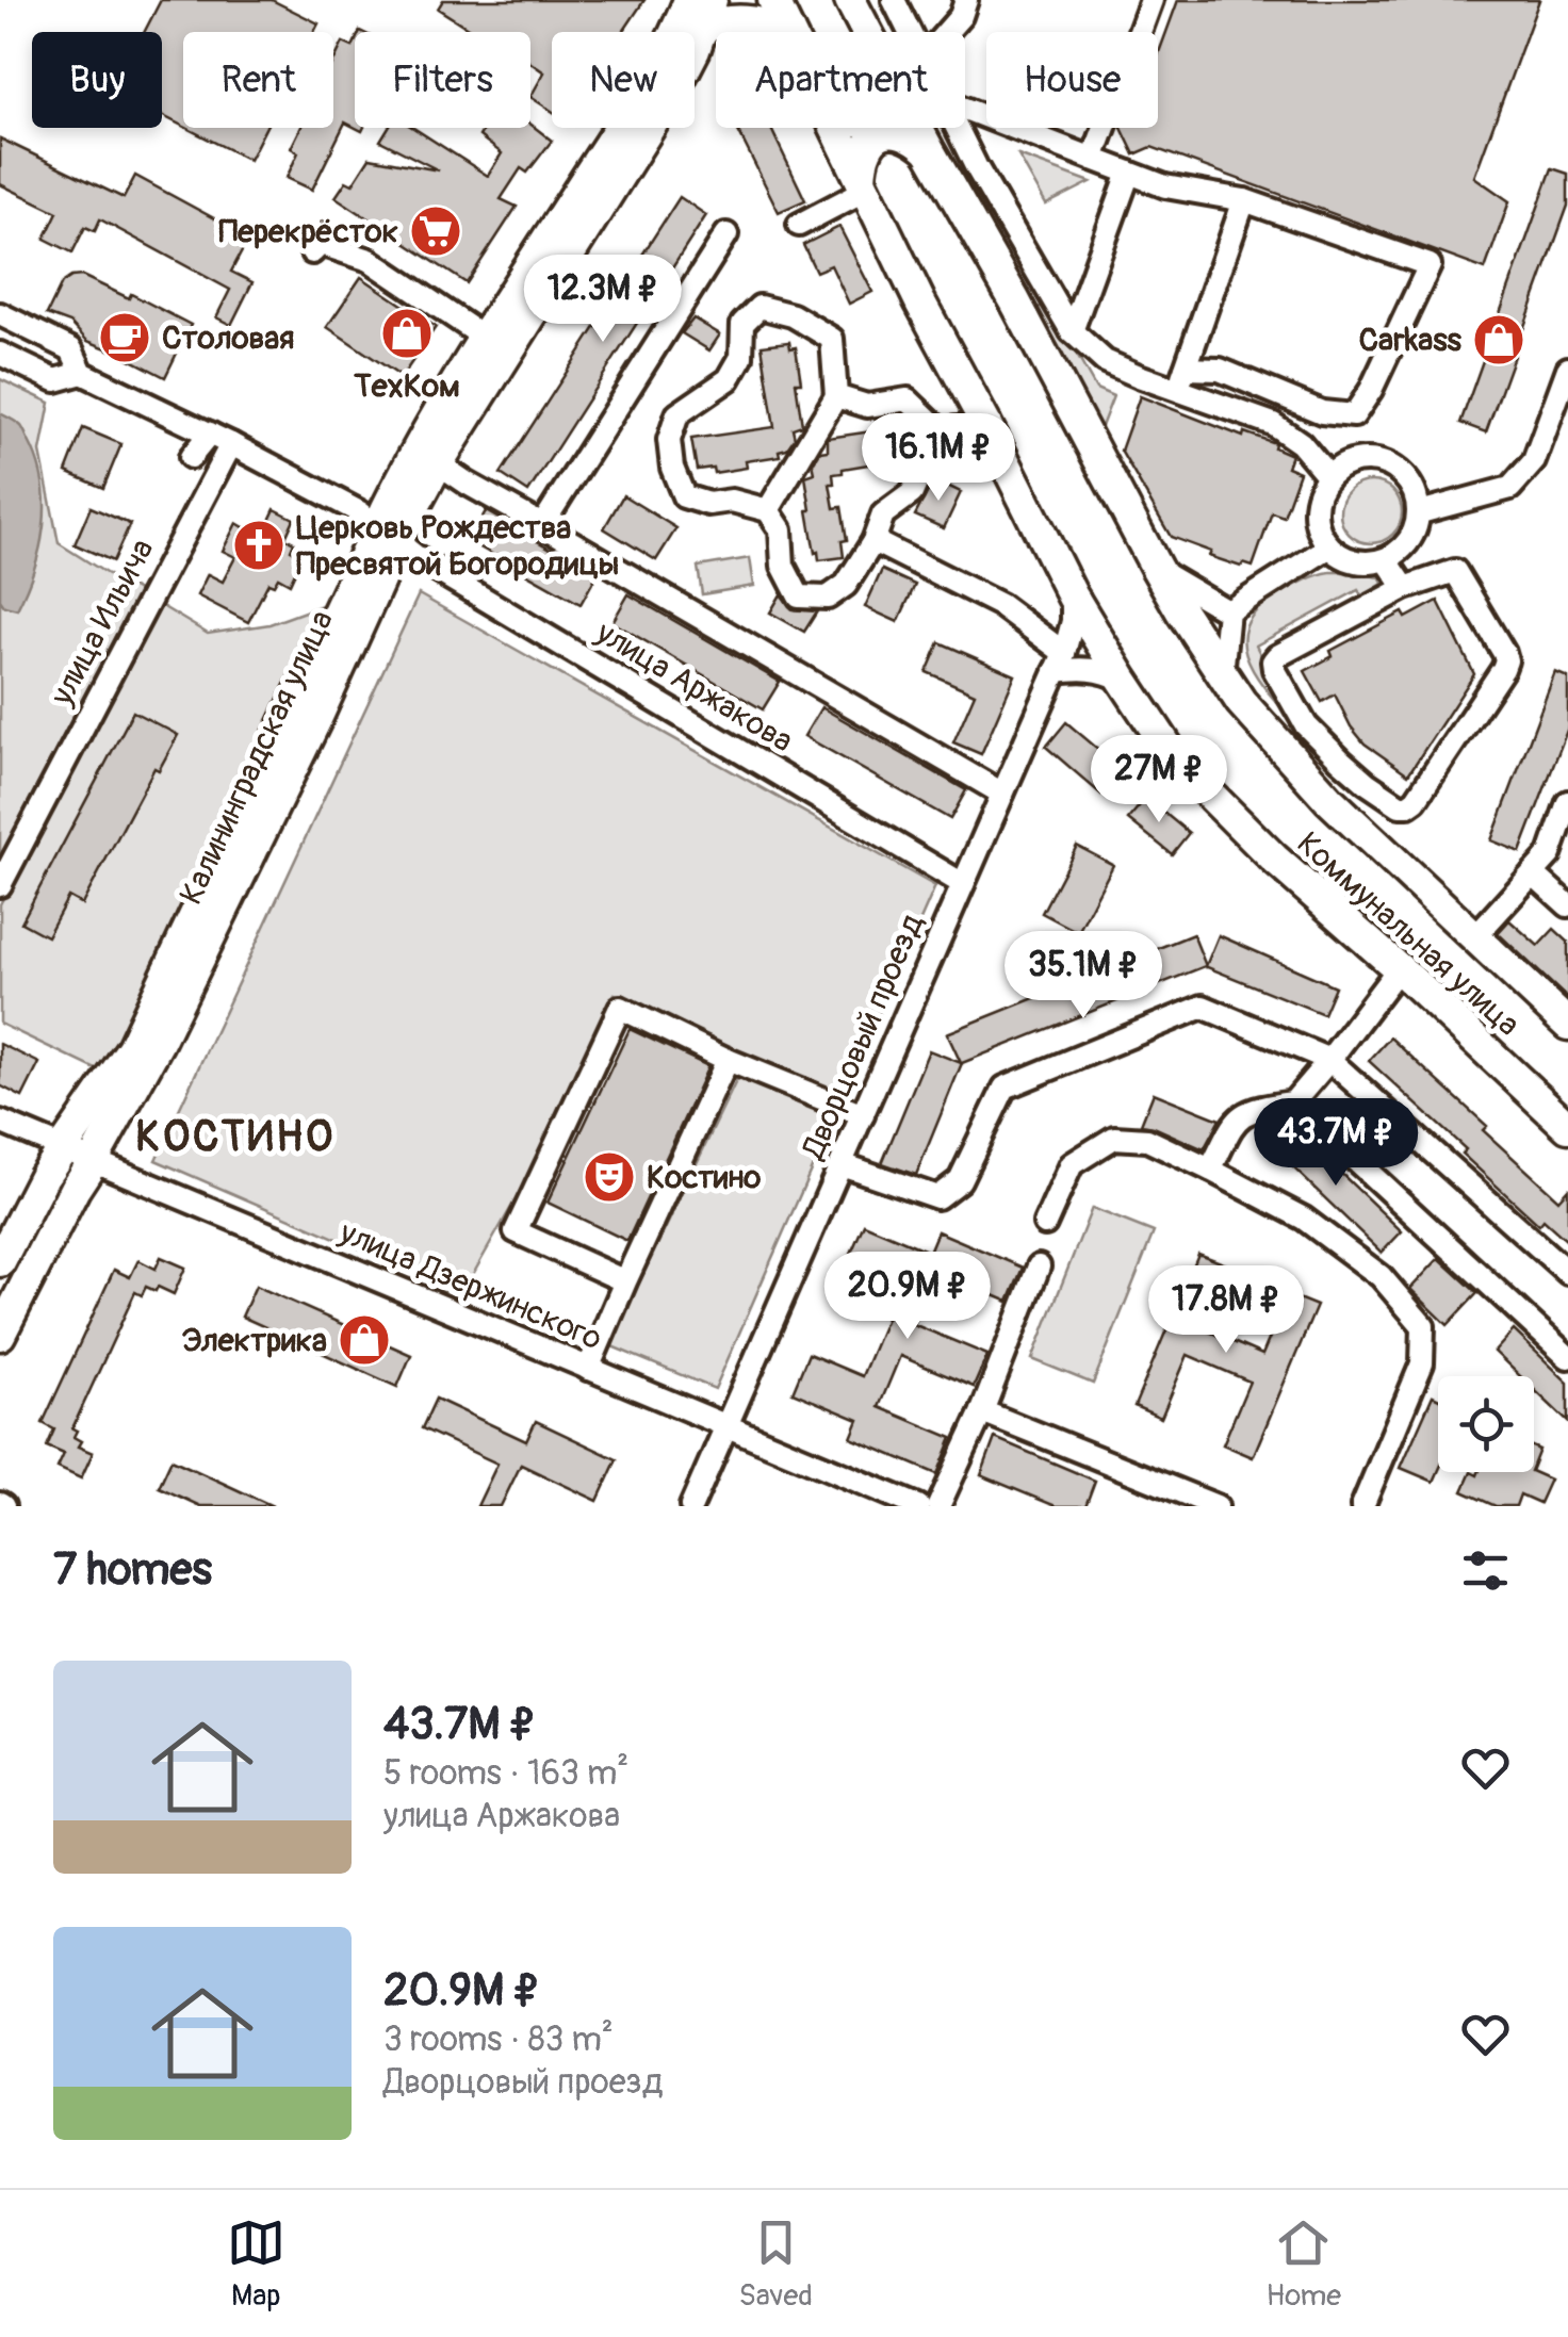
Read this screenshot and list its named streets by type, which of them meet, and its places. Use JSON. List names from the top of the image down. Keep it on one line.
{"streets":{"main road":["Калининградская улица","Коммунальная улица"],"street":["улица Ильича","улица Аржакова","Дворцовый проезд","улица Дзержинского"]},"crossings":[["улица Ильича","улица Аржакова"],["улица Аржакова","Калининградская улица"],["улица Аржакова","Дворцовый проезд"],["Калининградская улица","улица Дзержинского"],["Коммунальная улица","Дворцовый проезд"],["Дворцовый проезд","улица Дзержинского"]],"districts":["КОСТИНО"],"places":{"supermarket":["Перекрёсток"],"shop":["ТехКом","Carkass","Электрика"],"cafe":["Столовая"],"church":["Церковь Рождества Пресвятой Богородицы"],"theatre":["Костино"]},"page":{"chip":["Buy","Rent","Filters","New","Apartment","House"],"price":["12.3M ₽","16.1M ₽","27M ₽","35.1M ₽","43.7M ₽","20.9M ₽","17.8M ₽"],"heading":"7 homes","list":[{"name":"43.7M ₽","note":"5 rooms · 163 m² · улица Аржакова"},{"name":"20.9M ₽","note":"3 rooms · 83 m² · Дворцовый проезд"}],"tabs":["Map","Saved","Home"]}}
